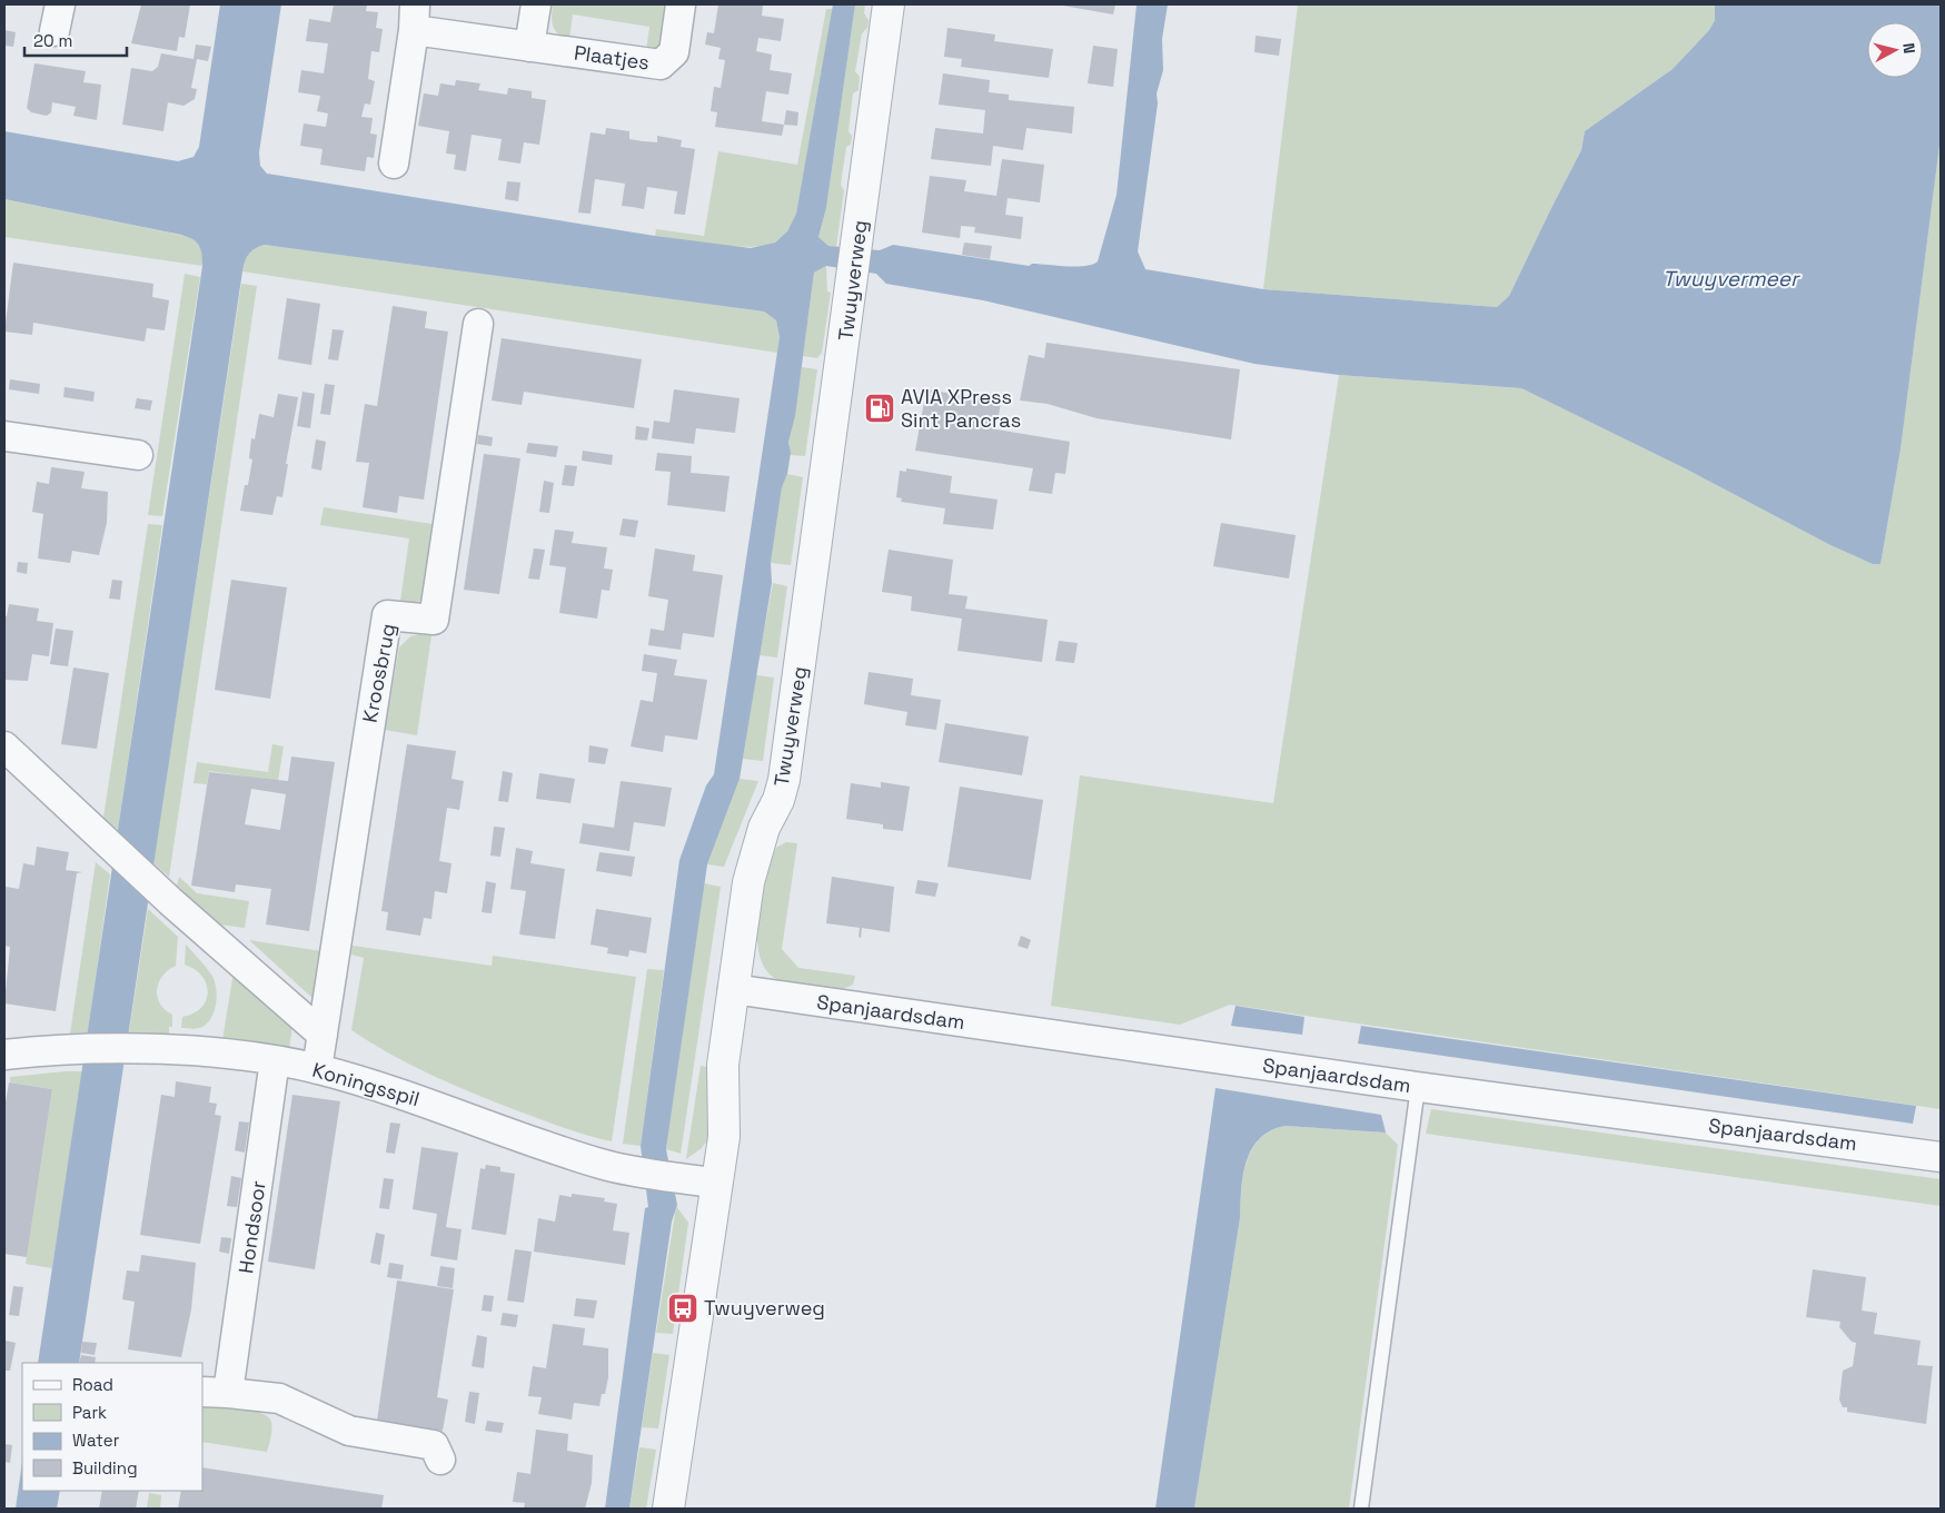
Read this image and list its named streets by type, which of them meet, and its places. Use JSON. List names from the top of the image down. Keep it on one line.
{"streets":{"street":["Plaatjes","Twuyverweg","Kroosbrug","Spanjaardsdam","Koningsspil","Hondsoor"]},"crossings":[["Twuyverweg","Spanjaardsdam"],["Twuyverweg","Koningsspil"],["Kroosbrug","Koningsspil"],["Koningsspil","Hondsoor"]],"water":["Twuyvermeer"],"places":{"fuel station":["AVIA XPress Sint Pancras"],"bus stop":["Twuyverweg"]},"legend":["Road","Park","Water","Building"],"scale_bar":"20 m","north":"right"}
